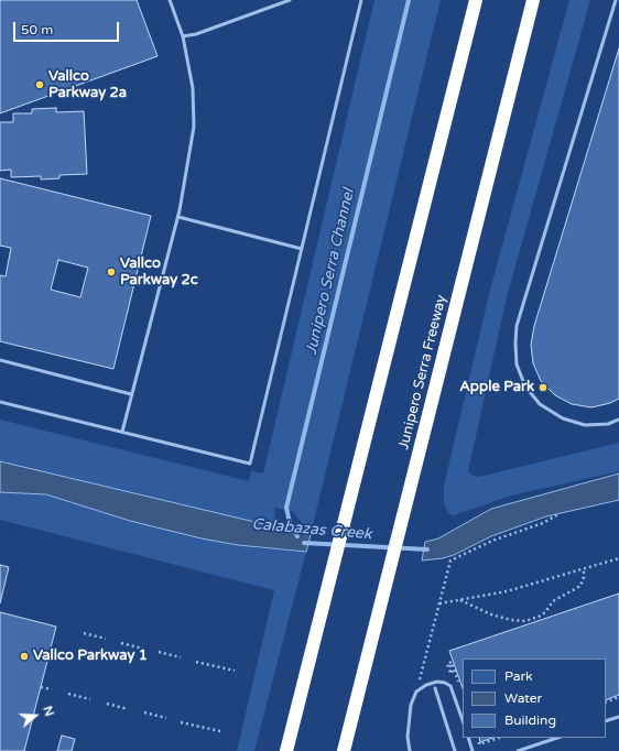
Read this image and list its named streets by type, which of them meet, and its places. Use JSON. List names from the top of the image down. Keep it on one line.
{"streets":{"highway":["Junipero Serra Freeway"]},"water":["Junipero Serra Channel","Calabazas Creek"],"places":["Vallco Parkway 2a","Vallco Parkway 2c","Apple Park","Vallco Parkway 1"],"legend":["Park","Water","Building"],"scale_bar":"50 m","north":"right"}
